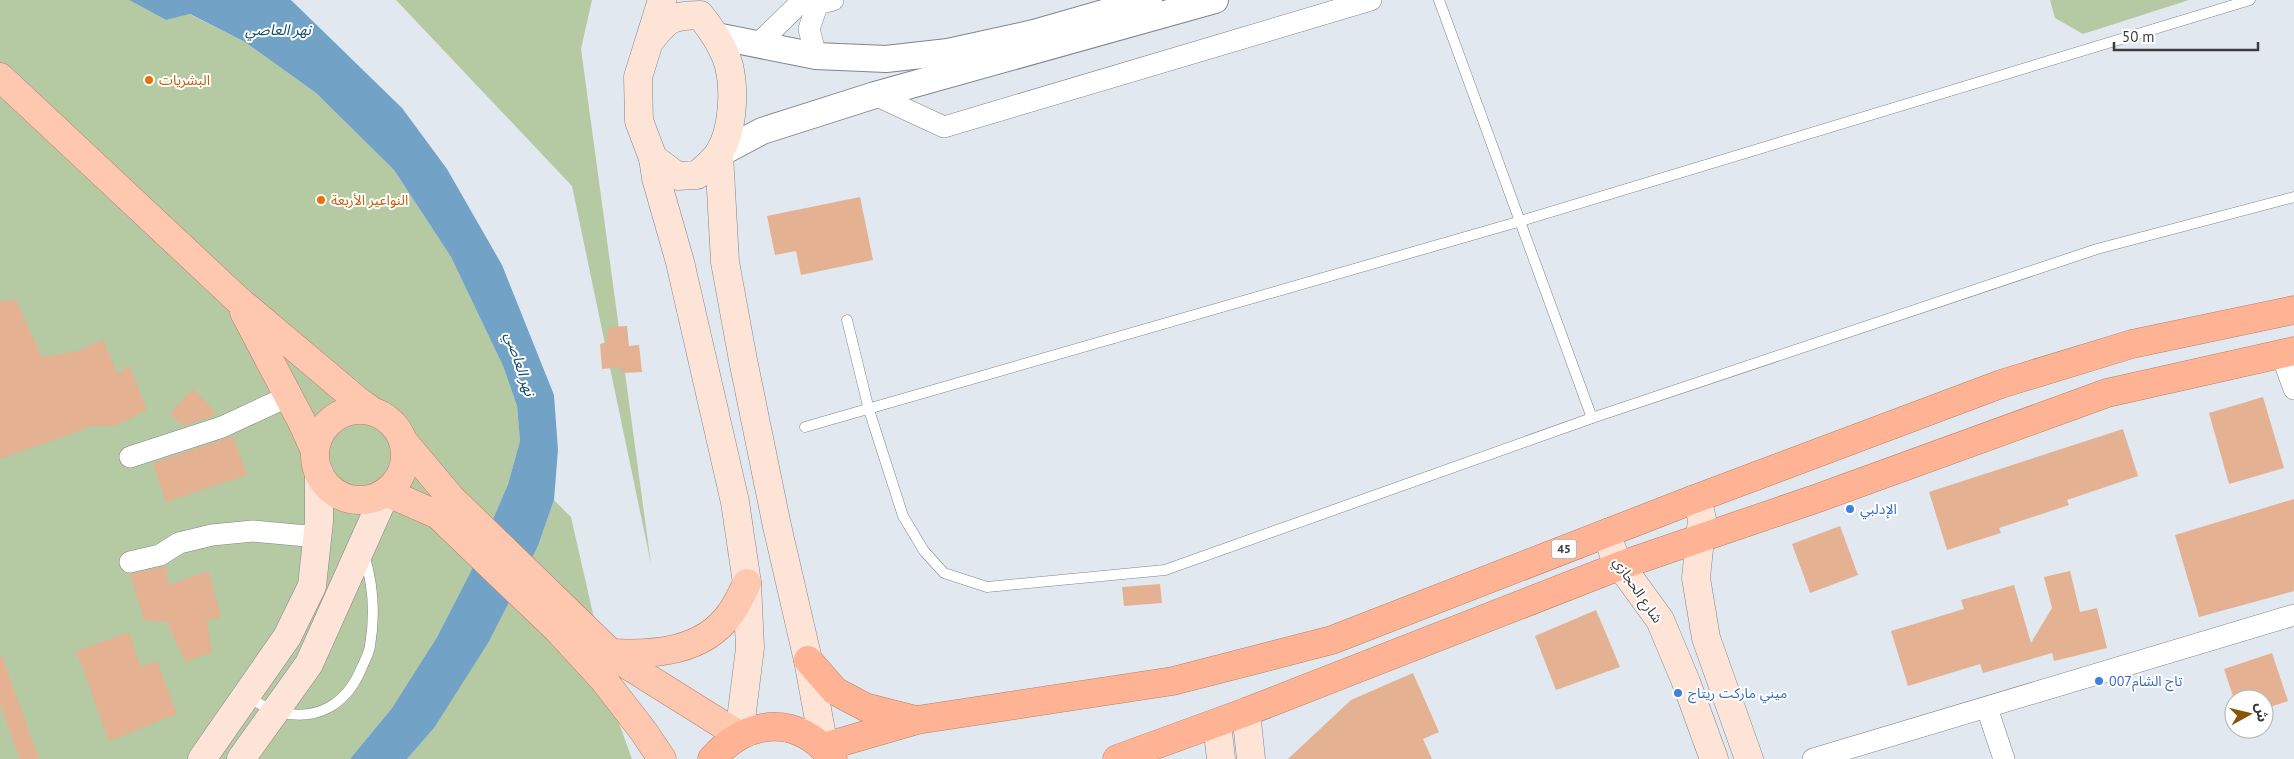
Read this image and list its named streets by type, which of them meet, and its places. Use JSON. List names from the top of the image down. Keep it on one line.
{"streets":{"highway":["45"],"main road":["شارع الحجازي"]},"crossings":[["45","شارع الحجازي"]],"water":["نهر العاصي"],"places":["البشريات","النواعير الأربعة","الإدلبي","تاج الشام007","ميني ماركت ريتاج"],"scale_bar":"50 m","north":"right"}
